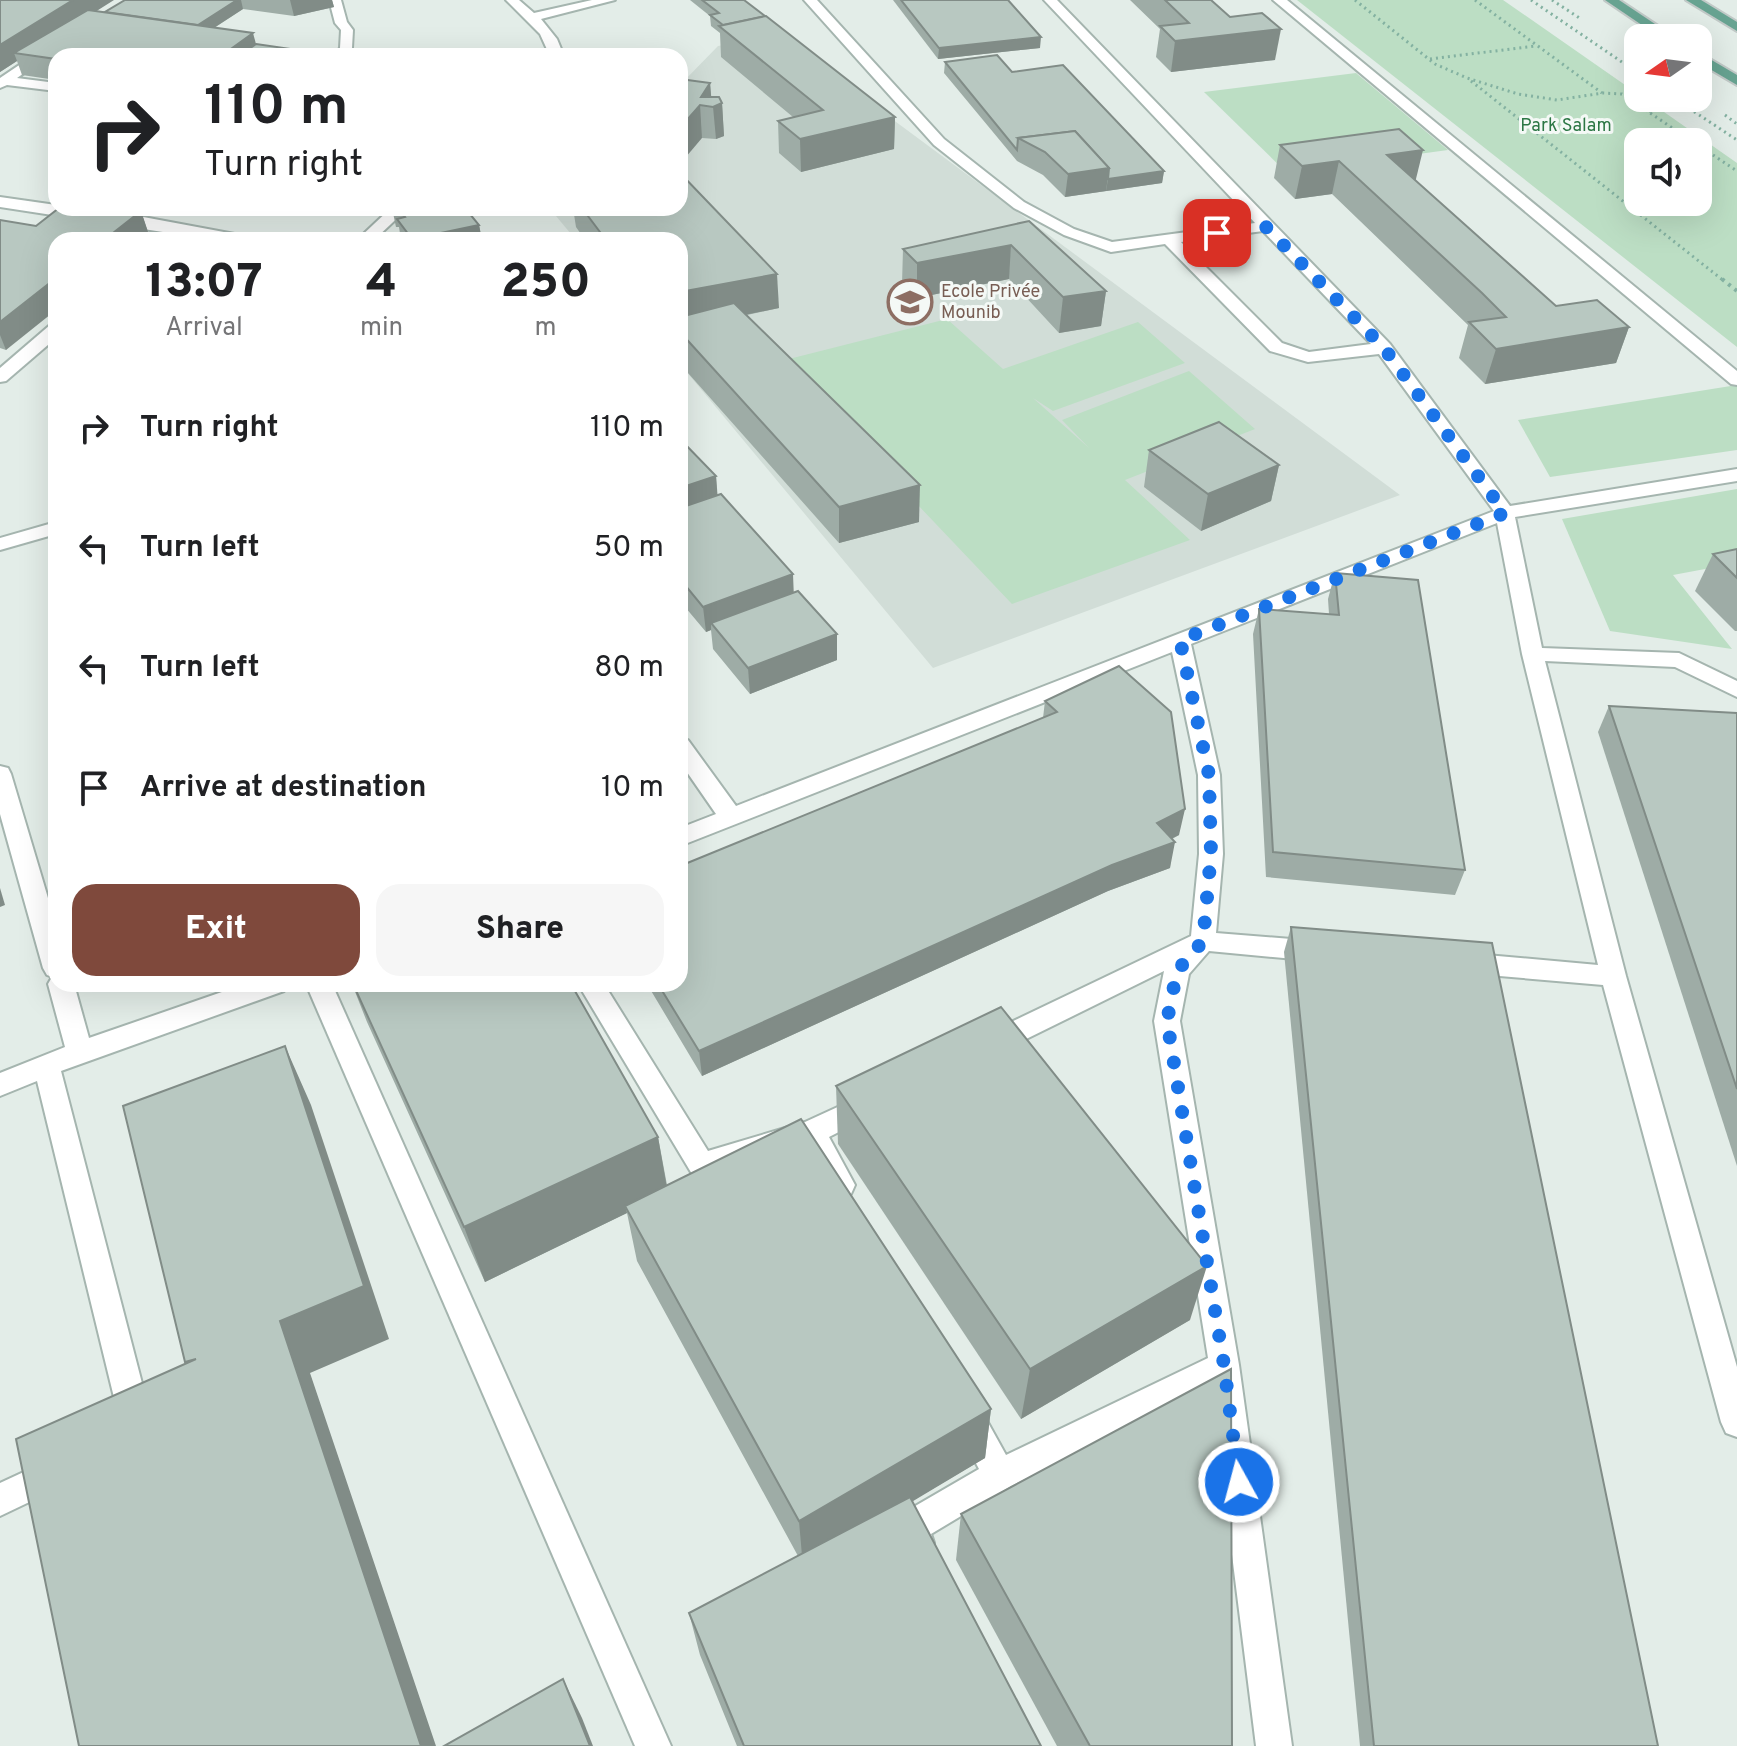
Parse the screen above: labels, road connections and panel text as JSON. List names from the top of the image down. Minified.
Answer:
{"parks":["Park Salam"],"places":{"school or university":["Ecole Privée Mounib"]},"north":"left","page":{"turn":["110 m","Turn right"],"eta":["13:07","Arrival","4","min","250","m"],"list":[{"name":"Turn right","value":"110 m"},{"name":"Turn left","value":"50 m"},{"name":"Turn left","value":"80 m"},{"name":"Arrive at destination","value":"10 m"}],"buttons":["Exit","Share"]}}
